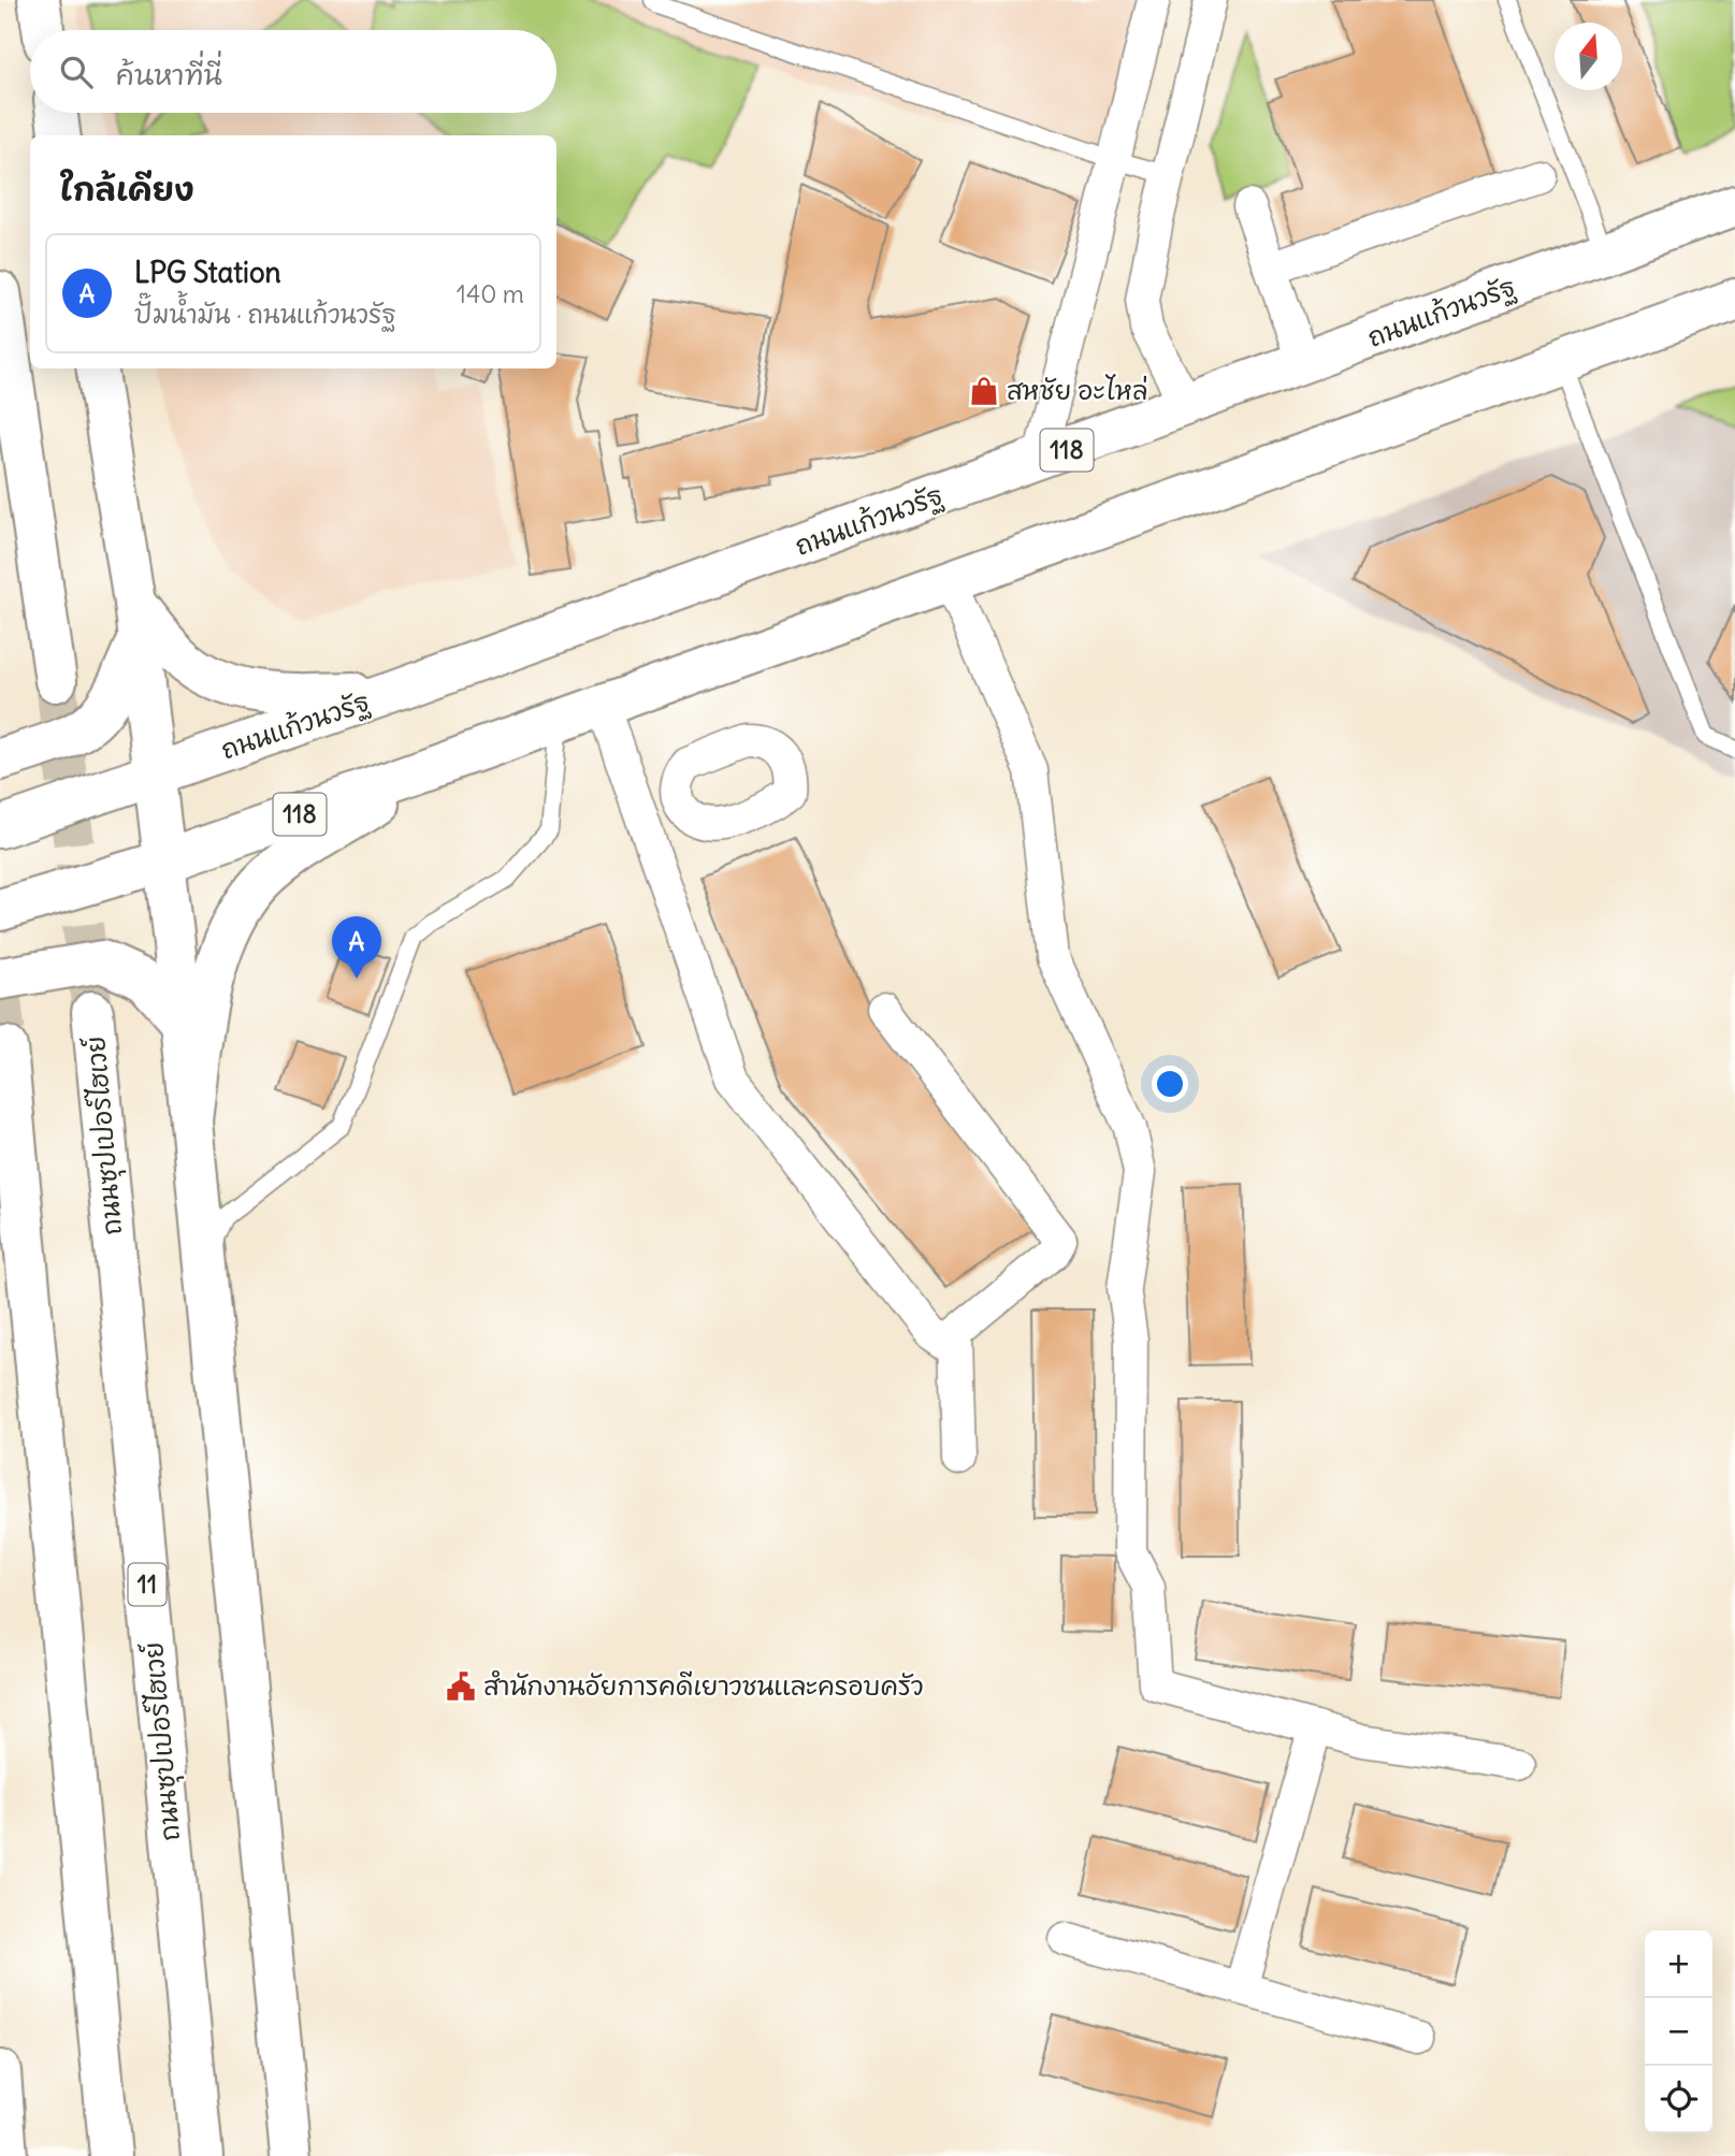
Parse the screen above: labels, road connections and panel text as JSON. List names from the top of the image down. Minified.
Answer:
{"streets":{"main road":["ถนนแก้วนวรัฐ","118","ถนนซุปเปอร์ไฮเวย์","11"]},"places":{"shop":["สหชัย อะไหล่"],"public building":["สำนักงานอัยการคดีเยาวชนและครอบครัว"]},"north":"top","page":{"search":"ค้นหาที่นี่","heading":"ใกล้เคียง","list":[{"mark":"A","name":"LPG Station","note":"ปั๊มน้ำมัน · ถนนแก้วนวรัฐ","value":"140 m"}],"pins":"A","map_buttons":["+","−"]}}
